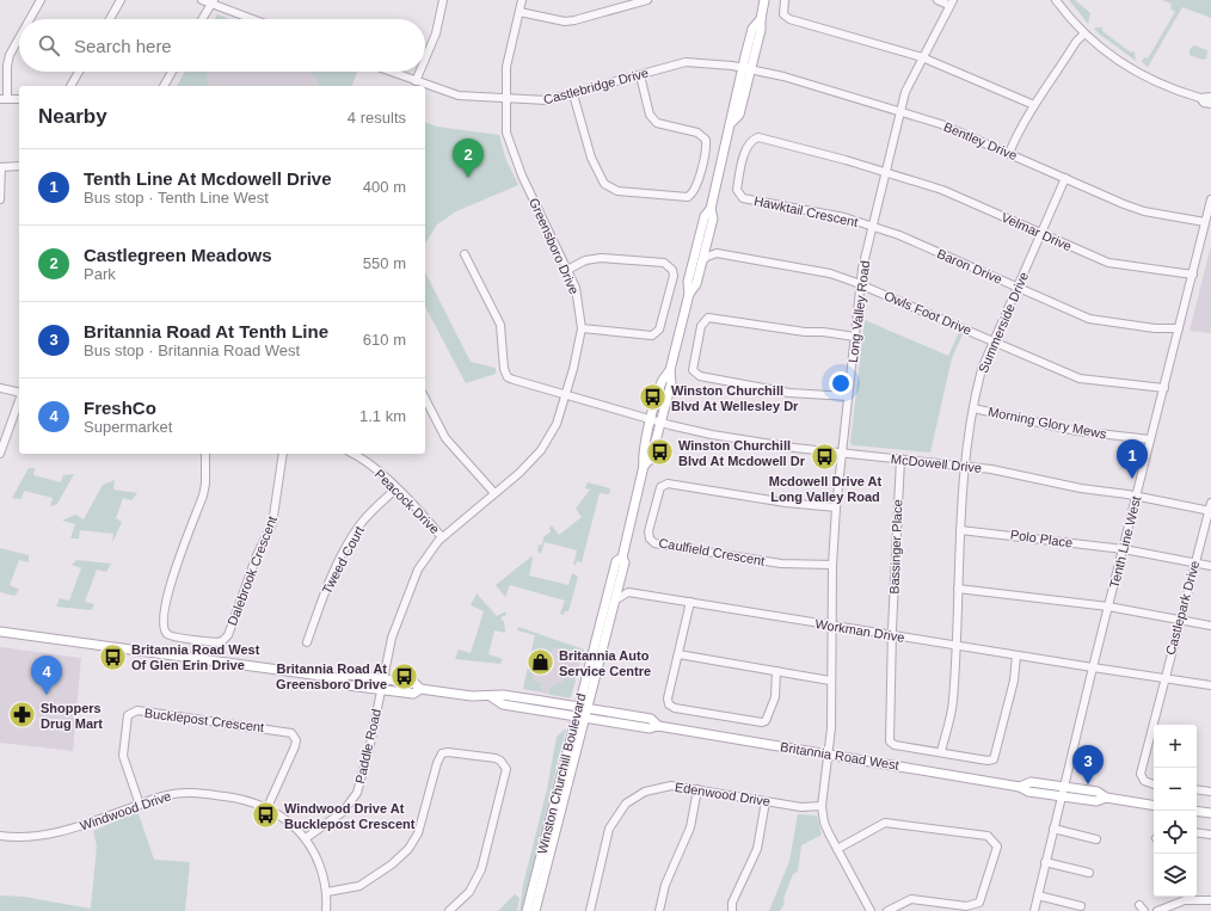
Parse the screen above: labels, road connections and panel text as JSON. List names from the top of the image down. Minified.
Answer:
{"streets":{"main road":["Britannia Road West","Winston Churchill Boulevard"],"street":["Castlebridge Drive","Bentley Drive","Hawktail Crescent","Velmar Drive","Greensboro Drive","Baron Drive","Long Valley Road","Owls Foot Drive","Summerside Drive","Morning Glory Mews","McDowell Drive","Peacock Drive","Polo Place","Tenth Line West","Bassinger Place","Caulfield Crescent","Tweed Court","Dalebrook Crescent","Castlepark Drive","Workman Drive","Bucklepost Crescent","Paddle Road","Edenwood Drive","Windwood Drive"]},"crossings":[["Castlebridge Drive","Bentley Drive"],["Castlebridge Drive","Greensboro Drive"],["Castlebridge Drive","Winston Churchill Boulevard"],["Bentley Drive","Long Valley Road"],["Bentley Drive","Summerside Drive"],["Bentley Drive","Tenth Line West"],["Bentley Drive","Winston Churchill Boulevard"],["Hawktail Crescent","Velmar Drive"],["Hawktail Crescent","Baron Drive"],["Hawktail Crescent","Long Valley Road"],["Velmar Drive","Long Valley Road"],["Velmar Drive","Summerside Drive"],["Velmar Drive","Tenth Line West"],["Greensboro Drive","McDowell Drive"],["Greensboro Drive","Peacock Drive"],["Greensboro Drive","Paddle Road"],["Greensboro Drive","Britannia Road West"],["Baron Drive","Long Valley Road"],["Baron Drive","Summerside Drive"],["Baron Drive","Tenth Line West"],["Long Valley Road","Owls Foot Drive"],["Long Valley Road","McDowell Drive"],["Long Valley Road","Caulfield Crescent"],["Long Valley Road","Workman Drive"],["Long Valley Road","Britannia Road West"],["Long Valley Road","Edenwood Drive"],["Owls Foot Drive","Summerside Drive"],["Owls Foot Drive","Tenth Line West"],["Summerside Drive","Morning Glory Mews"],["Summerside Drive","McDowell Drive"],["Summerside Drive","Polo Place"],["Summerside Drive","Bassinger Place"],["Summerside Drive","Workman Drive"],["Morning Glory Mews","Tenth Line West"],["McDowell Drive","Tenth Line West"],["McDowell Drive","Bassinger Place"],["McDowell Drive","Castlepark Drive"],["McDowell Drive","Winston Churchill Boulevard"],["Peacock Drive","Tweed Court"],["Polo Place","Tenth Line West"],["Polo Place","Castlepark Drive"],["Tenth Line West","Workman Drive"],["Tenth Line West","Britannia Road West"],["Bassinger Place","Workman Drive"],["Castlepark Drive","Workman Drive"],["Bucklepost Crescent","Windwood Drive"],["Paddle Road","Britannia Road West"],["Paddle Road","Windwood Drive"],["Britannia Road West","Winston Churchill Boulevard"]],"places":{"bus stop":["Winston Churchill Blvd At Wellesley Dr","Winston Churchill Blvd At Mcdowell Dr","Mcdowell Drive At Long Valley Road","Britannia Road West Of Glen Erin Drive","Britannia Road At Greensboro Drive","Windwood Drive At Bucklepost Crescent"],"shop":["Britannia Auto Service Centre"],"pharmacy":["Shoppers Drug Mart"]},"page":{"search":"Search here","heading":["Nearby","4 results"],"pins":["2","1","4","3"],"list":[{"mark":"1","name":"Tenth Line At Mcdowell Drive","note":"Bus stop · Tenth Line West","value":"400 m"},{"mark":"2","name":"Castlegreen Meadows","note":"Park","value":"550 m"},{"mark":"3","name":"Britannia Road At Tenth Line","note":"Bus stop · Britannia Road West","value":"610 m"},{"mark":"4","name":"FreshCo","note":"Supermarket","value":"1.1 km"}],"map_buttons":["+","−"]}}
